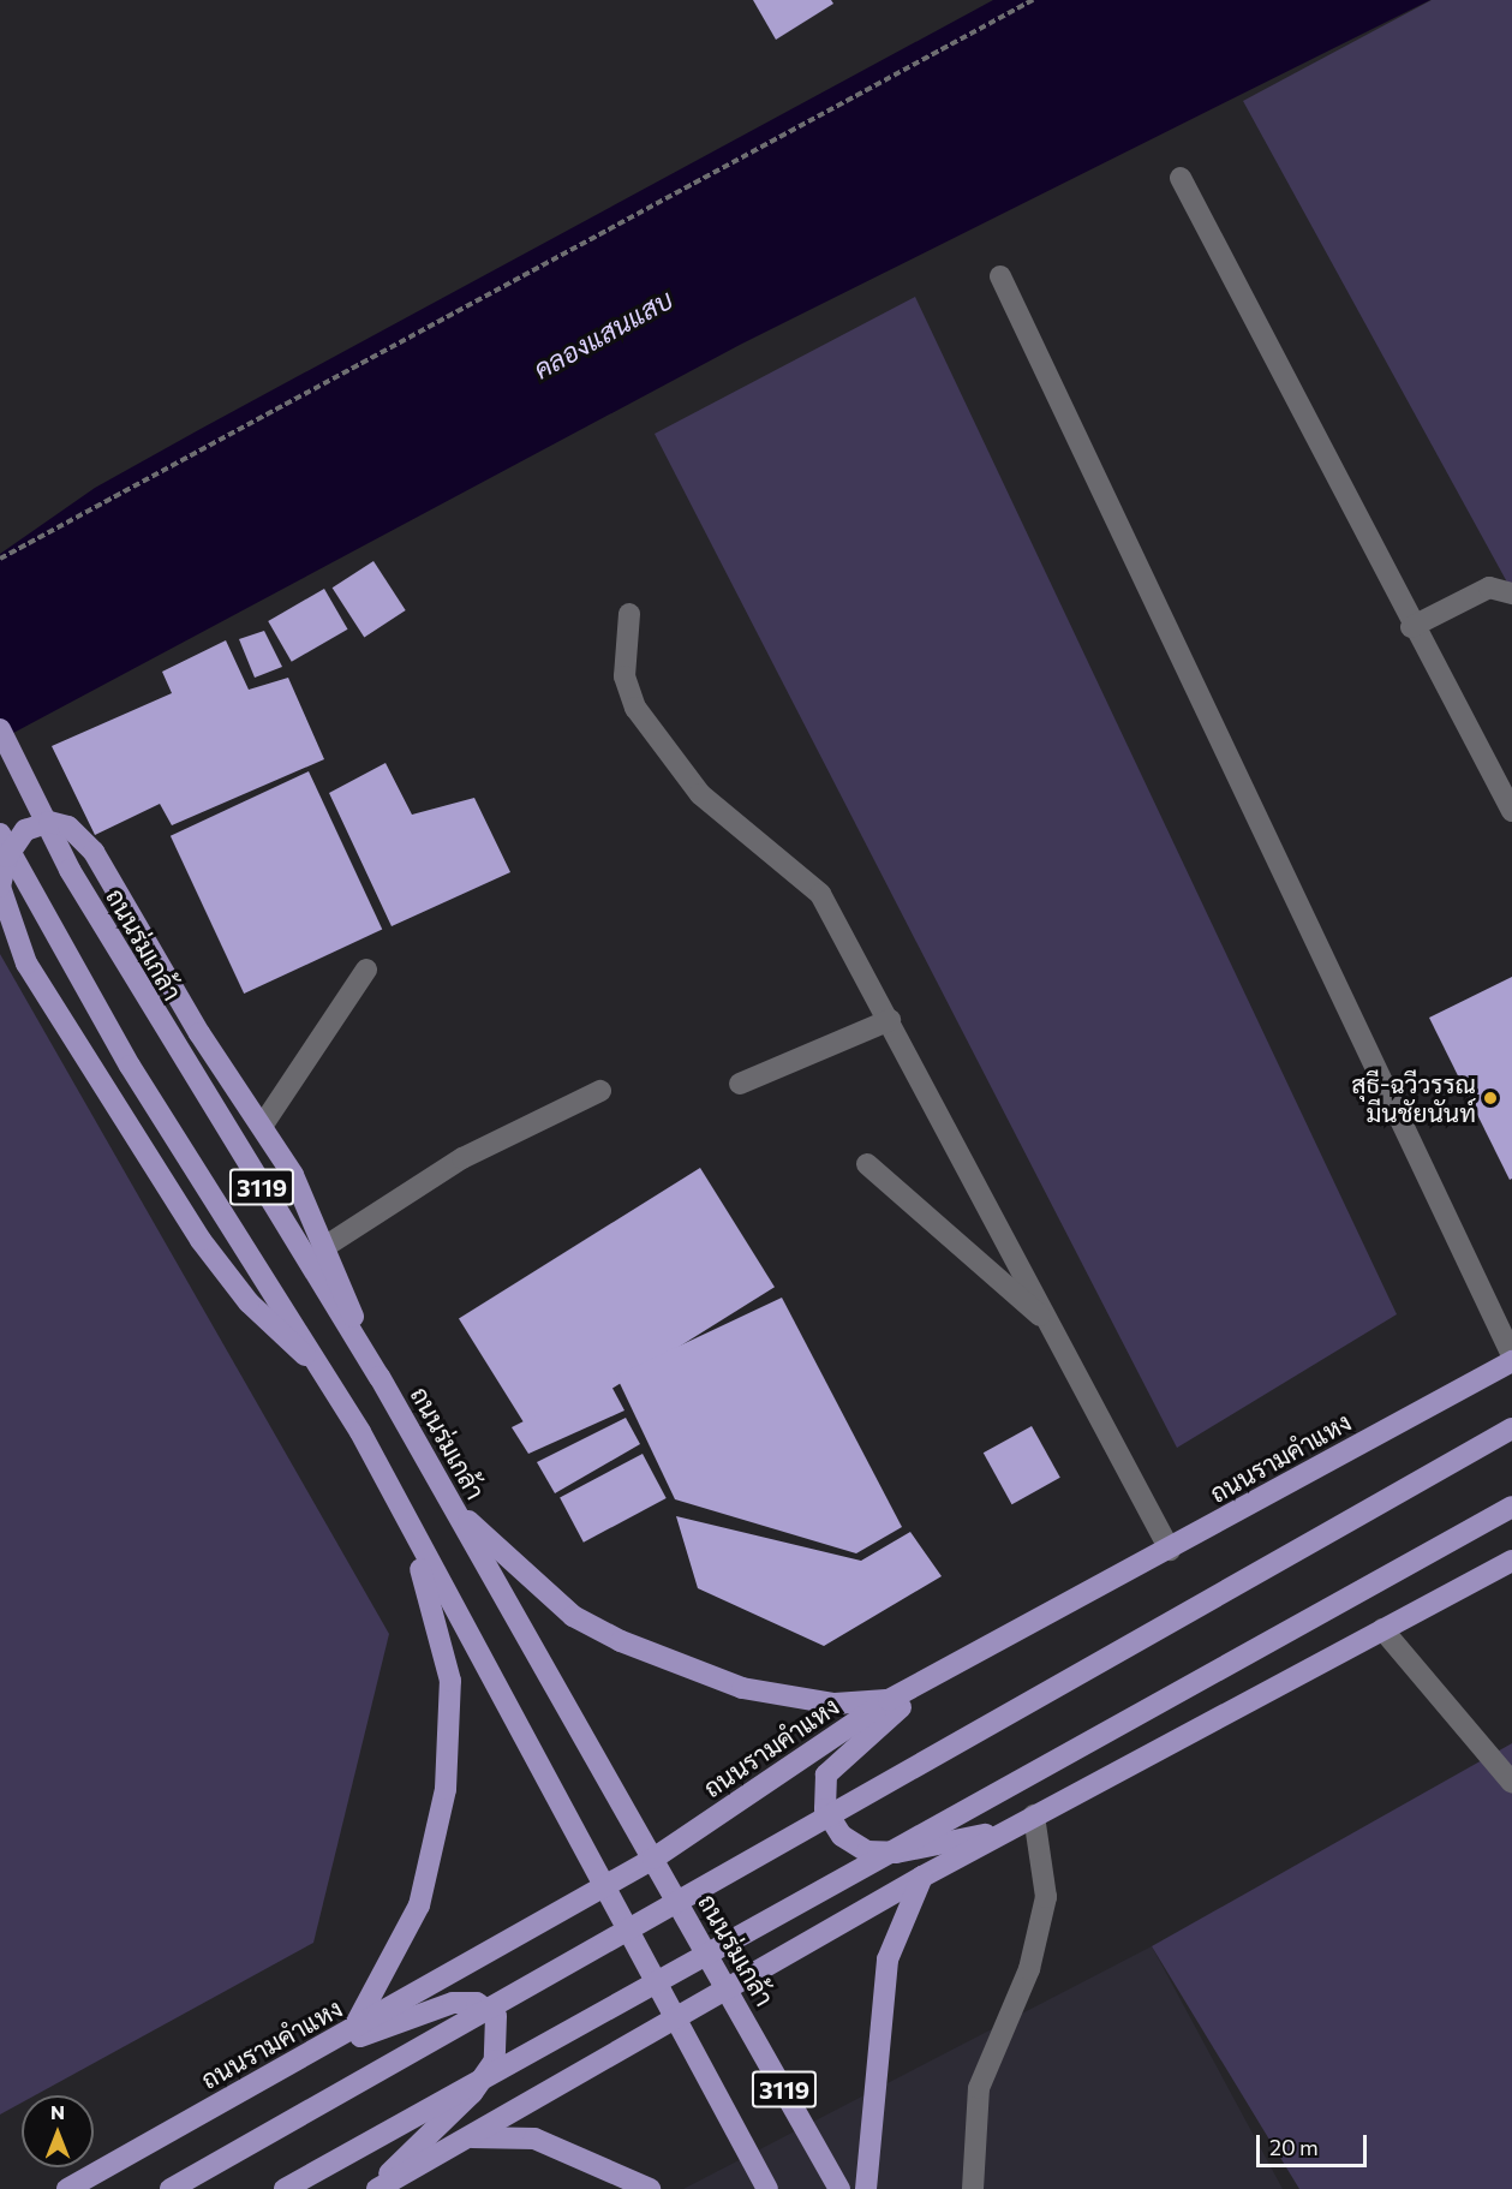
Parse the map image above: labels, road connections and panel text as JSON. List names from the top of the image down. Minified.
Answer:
{"streets":{"main road":["ถนนร่มเกล้า","3119","ถนนรามคำแหง"]},"crossings":[["ถนนร่มเกล้า","ถนนรามคำแหง"],["3119","ถนนรามคำแหง"]],"water":["คลองแสนแสบ"],"places":["สุธี-ฉวีวรรณ มีนชัยนันท์"],"scale_bar":"20 m","north":"top"}
